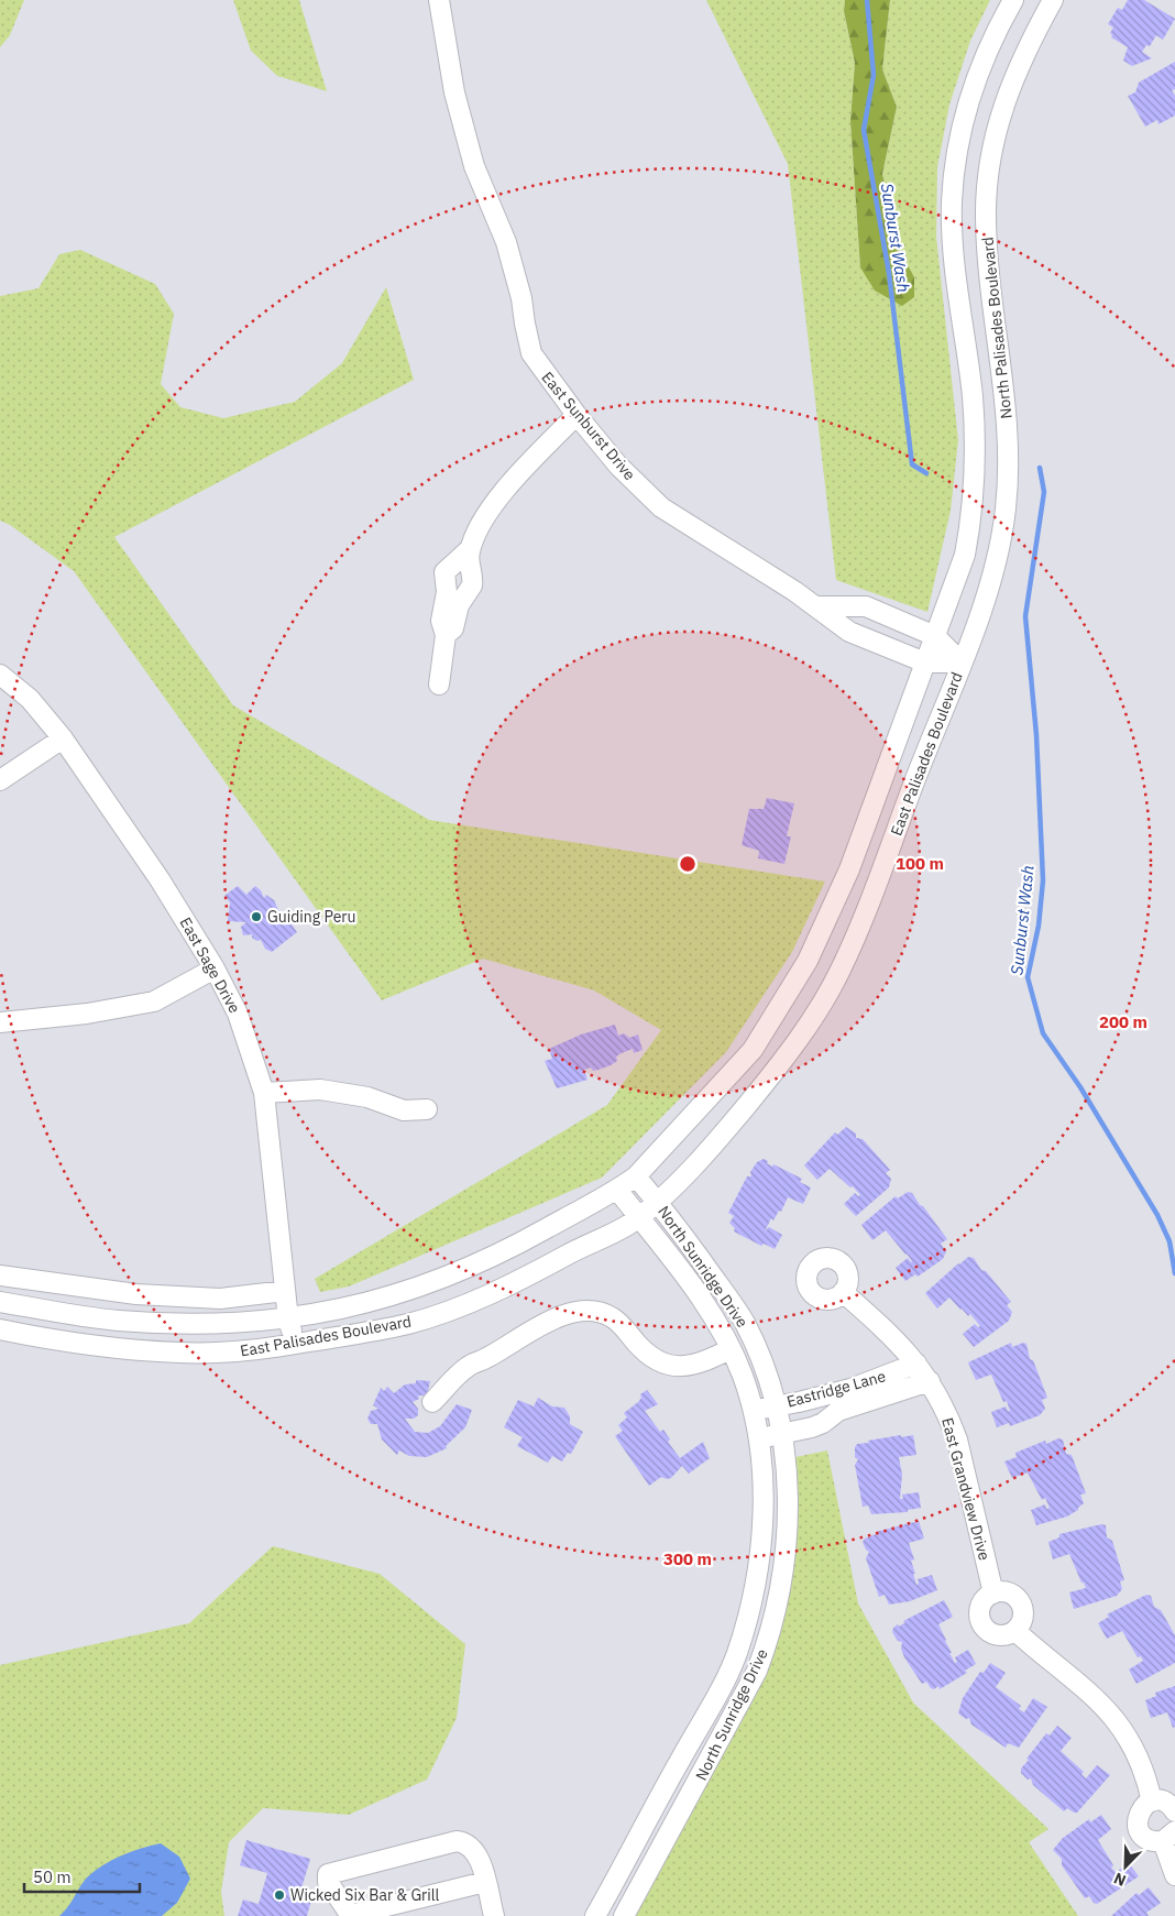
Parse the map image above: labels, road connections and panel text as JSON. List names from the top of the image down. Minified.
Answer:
{"streets":{"street":["North Palisades Boulevard","East Sunburst Drive","East Palisades Boulevard","East Sage Drive","North Sunridge Drive","Eastridge Lane","East Grandview Drive"]},"crossings":[["North Palisades Boulevard","East Sunburst Drive"],["North Palisades Boulevard","East Palisades Boulevard"],["East Sunburst Drive","East Palisades Boulevard"],["East Palisades Boulevard","East Sage Drive"],["East Palisades Boulevard","North Sunridge Drive"],["North Sunridge Drive","Eastridge Lane"],["Eastridge Lane","East Grandview Drive"]],"water":["Sunburst Wash"],"places":["Guiding Peru","Wicked Six Bar & Grill"],"scale_bar":"50 m","north":"bottom left","rings":["100 m","200 m","300 m"]}
